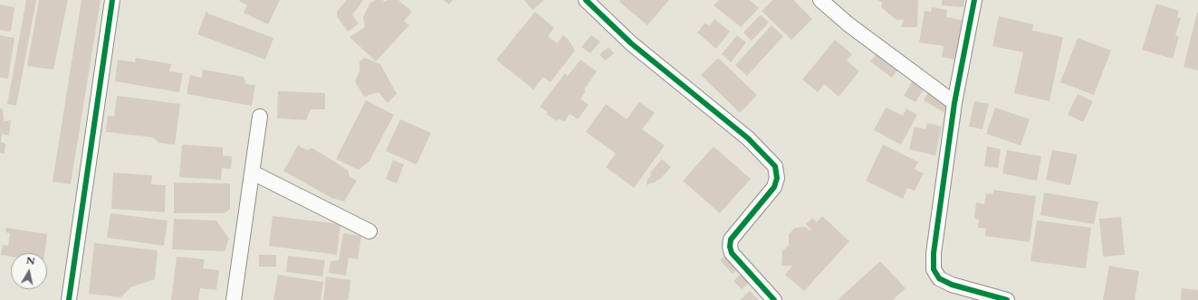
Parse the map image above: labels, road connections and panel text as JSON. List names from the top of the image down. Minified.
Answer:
{"north":"top"}
